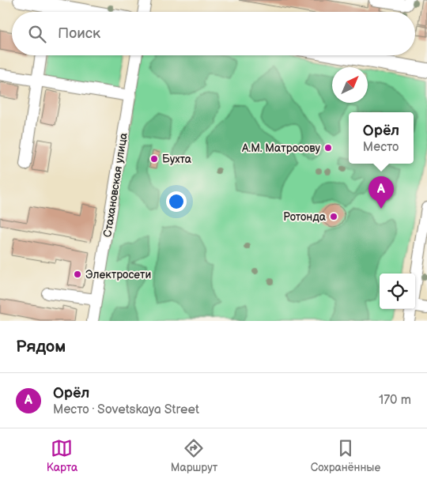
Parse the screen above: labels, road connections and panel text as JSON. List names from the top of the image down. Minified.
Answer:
{"streets":{"street":["Стахановская улица"]},"places":["А.М. Матросову","Бухта","Ротонда","Электросети"],"north":"top right","page":{"search":"Поиск","popup":["Орёл","Место"],"pins":"A","heading":"Рядом","list":[{"mark":"A","name":"Орёл","note":"Место · Sovetskaya Street","value":"170 m"}],"nav":["Карта","Маршрут","Сохранённые"]}}
